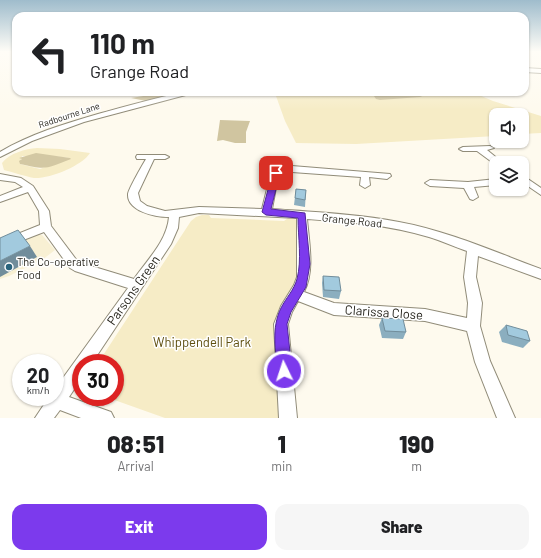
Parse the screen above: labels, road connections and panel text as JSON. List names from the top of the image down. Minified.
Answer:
{"streets":{"street":["Radbourne Lane","Grange Road","Parsons Green","Clarissa Close"]},"crossings":[["Grange Road","Parsons Green"]],"parks":["Whippendell Park"],"places":["The Co-operative Food"],"page":{"turn":["110 m","Grange Road"],"speed":"20 km/h","limit":"30","eta":["08:51","Arrival","1","min","190","m"],"buttons":["Exit","Share"]}}
